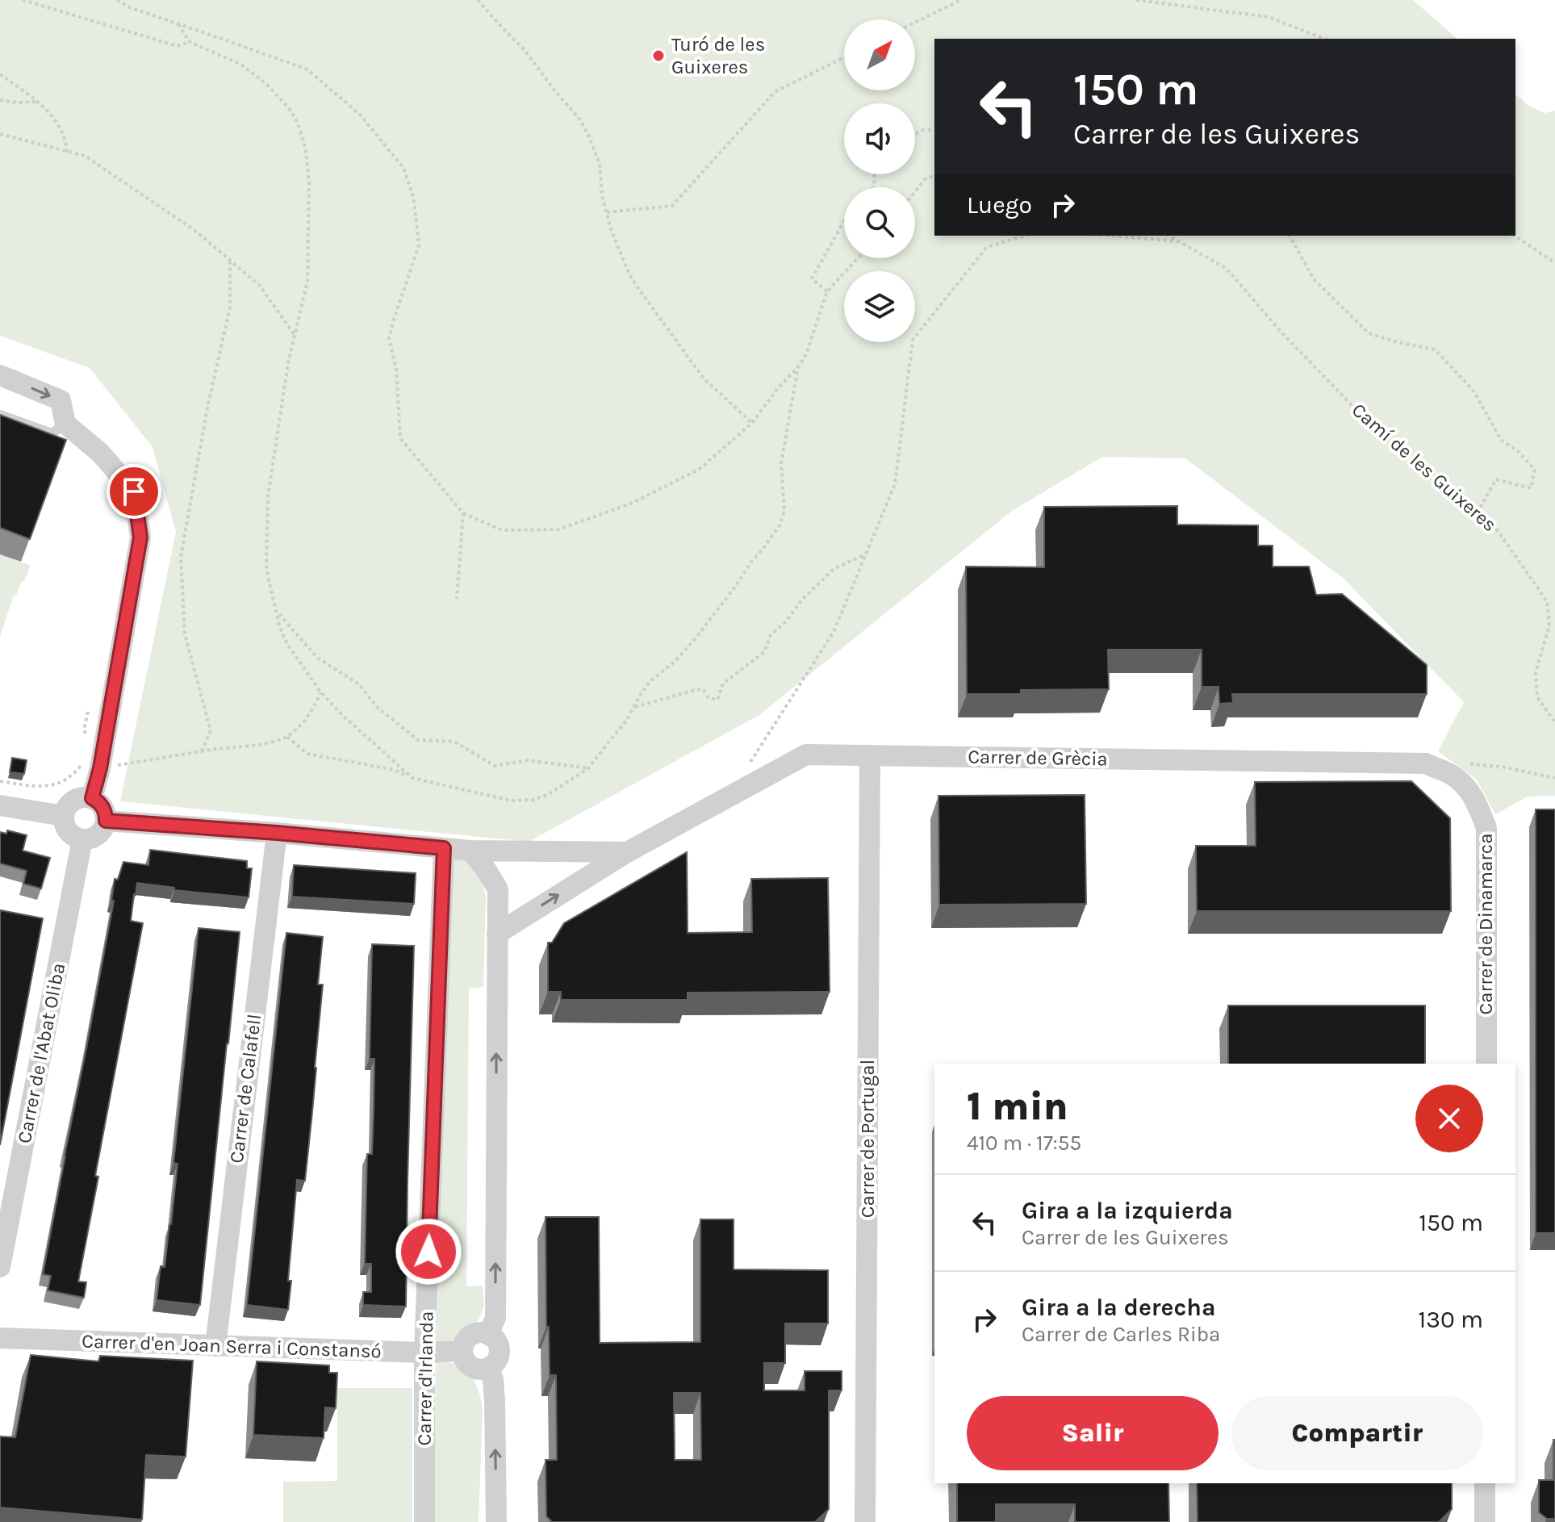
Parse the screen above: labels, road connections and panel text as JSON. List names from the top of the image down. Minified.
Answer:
{"streets":{"street":["Carrer de Grècia","Carrer de Dinamarca","Carrer de l'Abat Oliba","Carrer de Calafell","Carrer de Portugal","Carrer d'en Joan Serra i Constansó","Carrer d'Irlanda"],"path":["Camí de les Guixeres"]},"crossings":[["Carrer de Grècia","Carrer de Dinamarca"],["Carrer de Grècia","Carrer de l'Abat Oliba"],["Carrer de Grècia","Carrer de Calafell"],["Carrer de Grècia","Carrer de Portugal"],["Carrer de Grècia","Carrer d'Irlanda"],["Carrer de Calafell","Carrer d'en Joan Serra i Constansó"],["Carrer d'en Joan Serra i Constansó","Carrer d'Irlanda"]],"places":["Turó de les Guixeres"],"north":"top right","page":{"turn":["150 m","Carrer de les Guixeres"],"then":"Luego","heading":["1 min","410 m · 17:55"],"list":[{"name":"Gira a la izquierda","note":"Carrer de les Guixeres","value":"150 m"},{"name":"Gira a la derecha","note":"Carrer de Carles Riba","value":"130 m"}],"buttons":["Salir","Compartir"]}}
